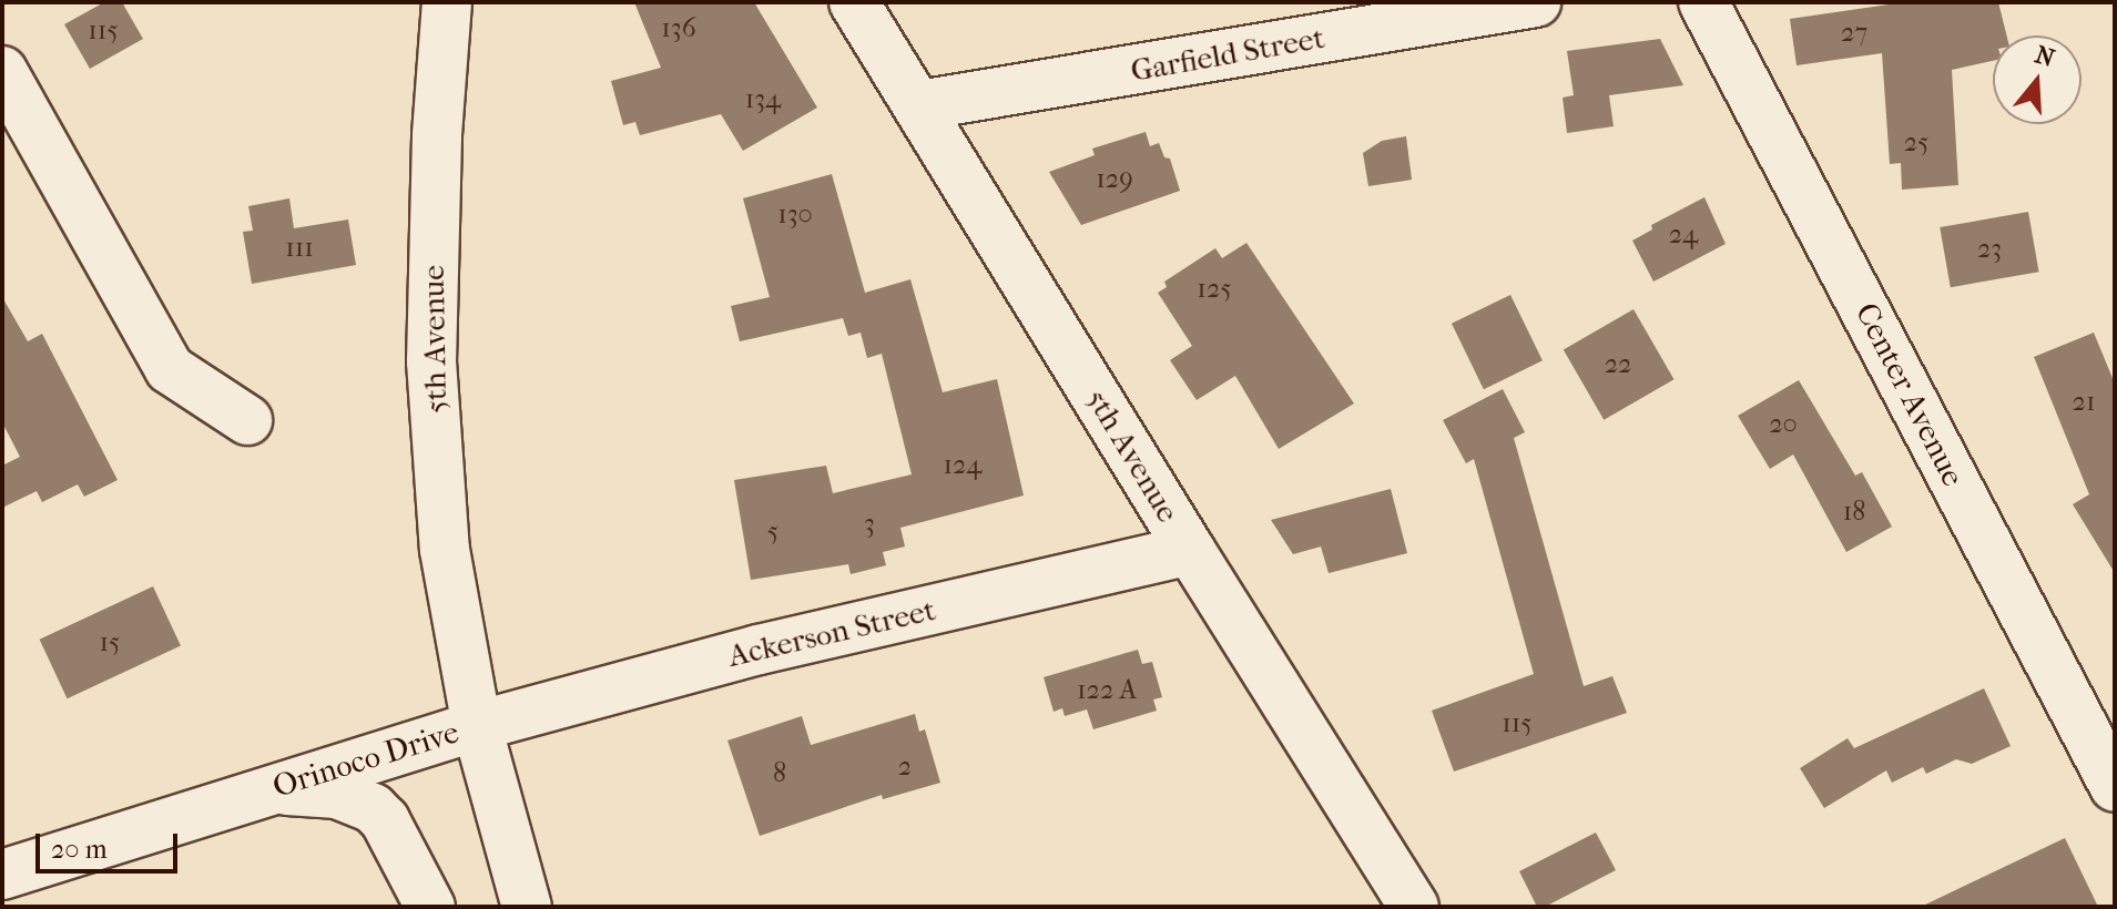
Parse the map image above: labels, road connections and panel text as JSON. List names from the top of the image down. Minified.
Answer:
{"streets":{"street":["Garfield Street","5th Avenue","Center Avenue","Ackerson Street","Orinoco Drive"]},"crossings":[["Garfield Street","5th Avenue"],["5th Avenue","Ackerson Street"],["5th Avenue","Orinoco Drive"],["Ackerson Street","Orinoco Drive"]],"house_numbers":["136","115","27","134","25","129","130","24","111","23","125","22","21","20","124","18","3","5","15","122 A","115","2","8"],"scale_bar":"20 m","north":"top"}
